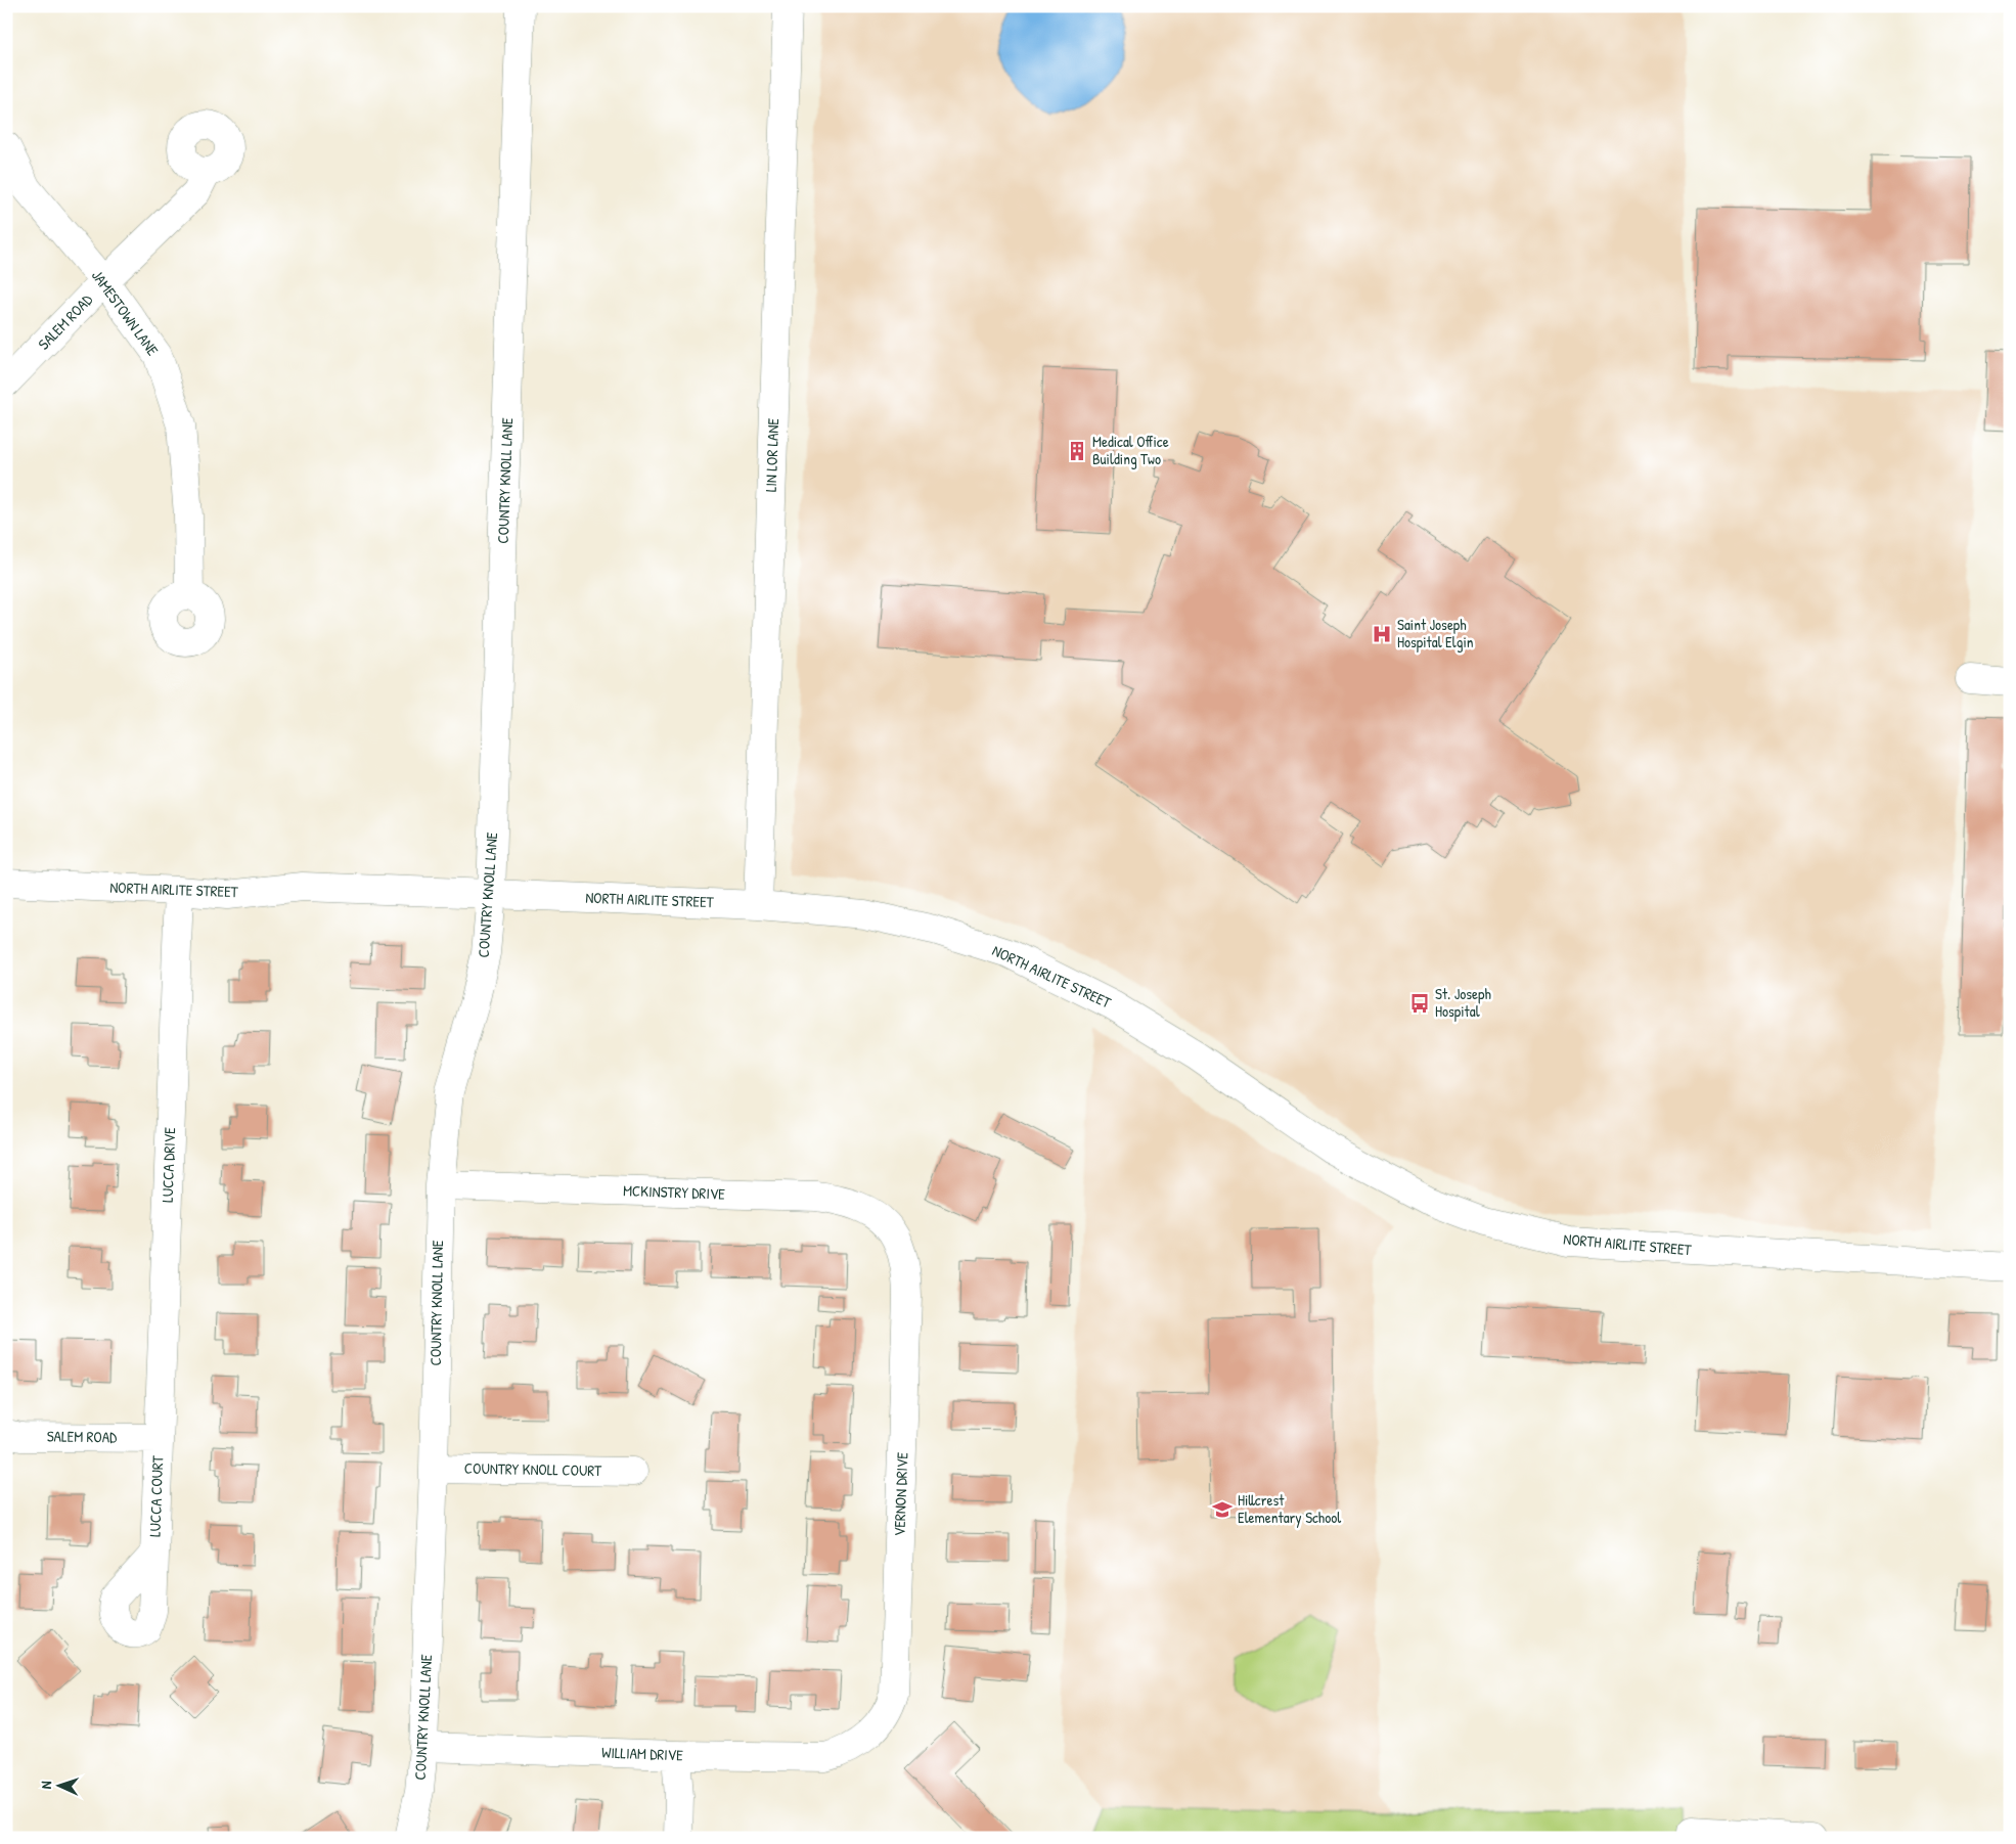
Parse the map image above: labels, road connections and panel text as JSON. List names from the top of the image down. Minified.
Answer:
{"streets":{"street":["JAMESTOWN LANE","SALEM ROAD","LIN LOR LANE","COUNTRY KNOLL LANE","NORTH AIRLITE STREET","LUCCA DRIVE","MCKINSTRY DRIVE","COUNTRY KNOLL COURT","VERNON DRIVE","LUCCA COURT","WILLIAM DRIVE"]},"crossings":[["JAMESTOWN LANE","SALEM ROAD"],["SALEM ROAD","LUCCA DRIVE"],["SALEM ROAD","LUCCA COURT"],["LIN LOR LANE","NORTH AIRLITE STREET"],["COUNTRY KNOLL LANE","NORTH AIRLITE STREET"],["COUNTRY KNOLL LANE","MCKINSTRY DRIVE"],["COUNTRY KNOLL LANE","COUNTRY KNOLL COURT"],["COUNTRY KNOLL LANE","WILLIAM DRIVE"],["NORTH AIRLITE STREET","LUCCA DRIVE"],["LUCCA DRIVE","LUCCA COURT"],["MCKINSTRY DRIVE","VERNON DRIVE"],["VERNON DRIVE","WILLIAM DRIVE"]],"places":{"building":["Medical Office Building Two"],"hospital":["Saint Joseph Hospital Elgin"],"bus stop":["St. Joseph Hospital"],"school or university":["Hillcrest Elementary School"]},"north":"left"}
